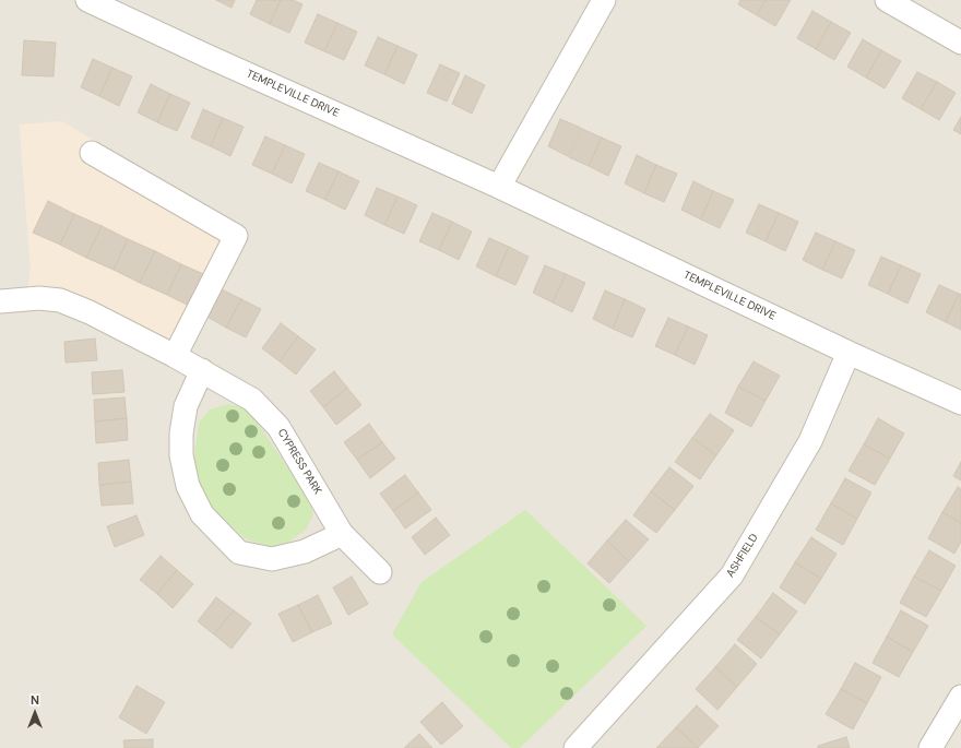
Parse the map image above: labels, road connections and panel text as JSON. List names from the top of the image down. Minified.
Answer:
{"streets":{"street":["TEMPLEVILLE DRIVE","CYPRESS PARK","ASHFIELD"]},"crossings":[["TEMPLEVILLE DRIVE","ASHFIELD"]],"north":"top"}
